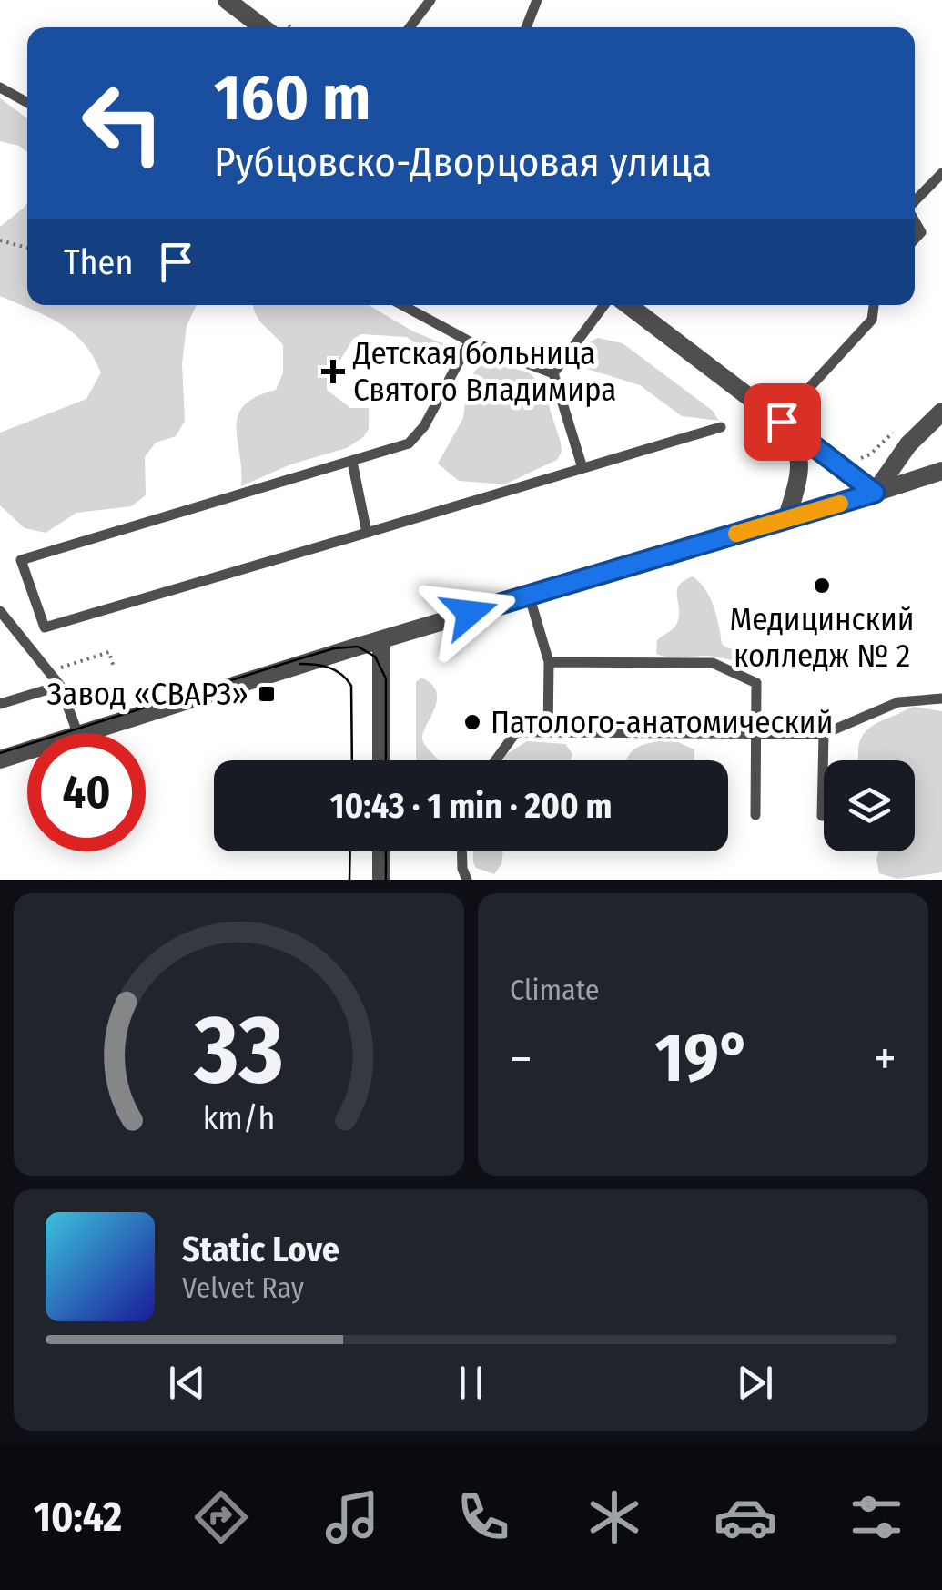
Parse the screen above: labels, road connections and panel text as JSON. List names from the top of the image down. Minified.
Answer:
{"places":{"health":["Детская больница Святого Владимира"],"other":["Медицинский колледж № 2","Патолого-анатомический"],"transit":["Завод «СВАРЗ»"]},"page":{"turn":["160 m","Рубцовско-Дворцовая улица"],"then":"Then","limit":"40","trip":"10:43 · 1 min · 200 m","tile":"Climate","heat":["−","19°","+"],"song":["Static Love","Velvet Ray"],"tabs":"10:42","gauge":["33","km/h"]}}
